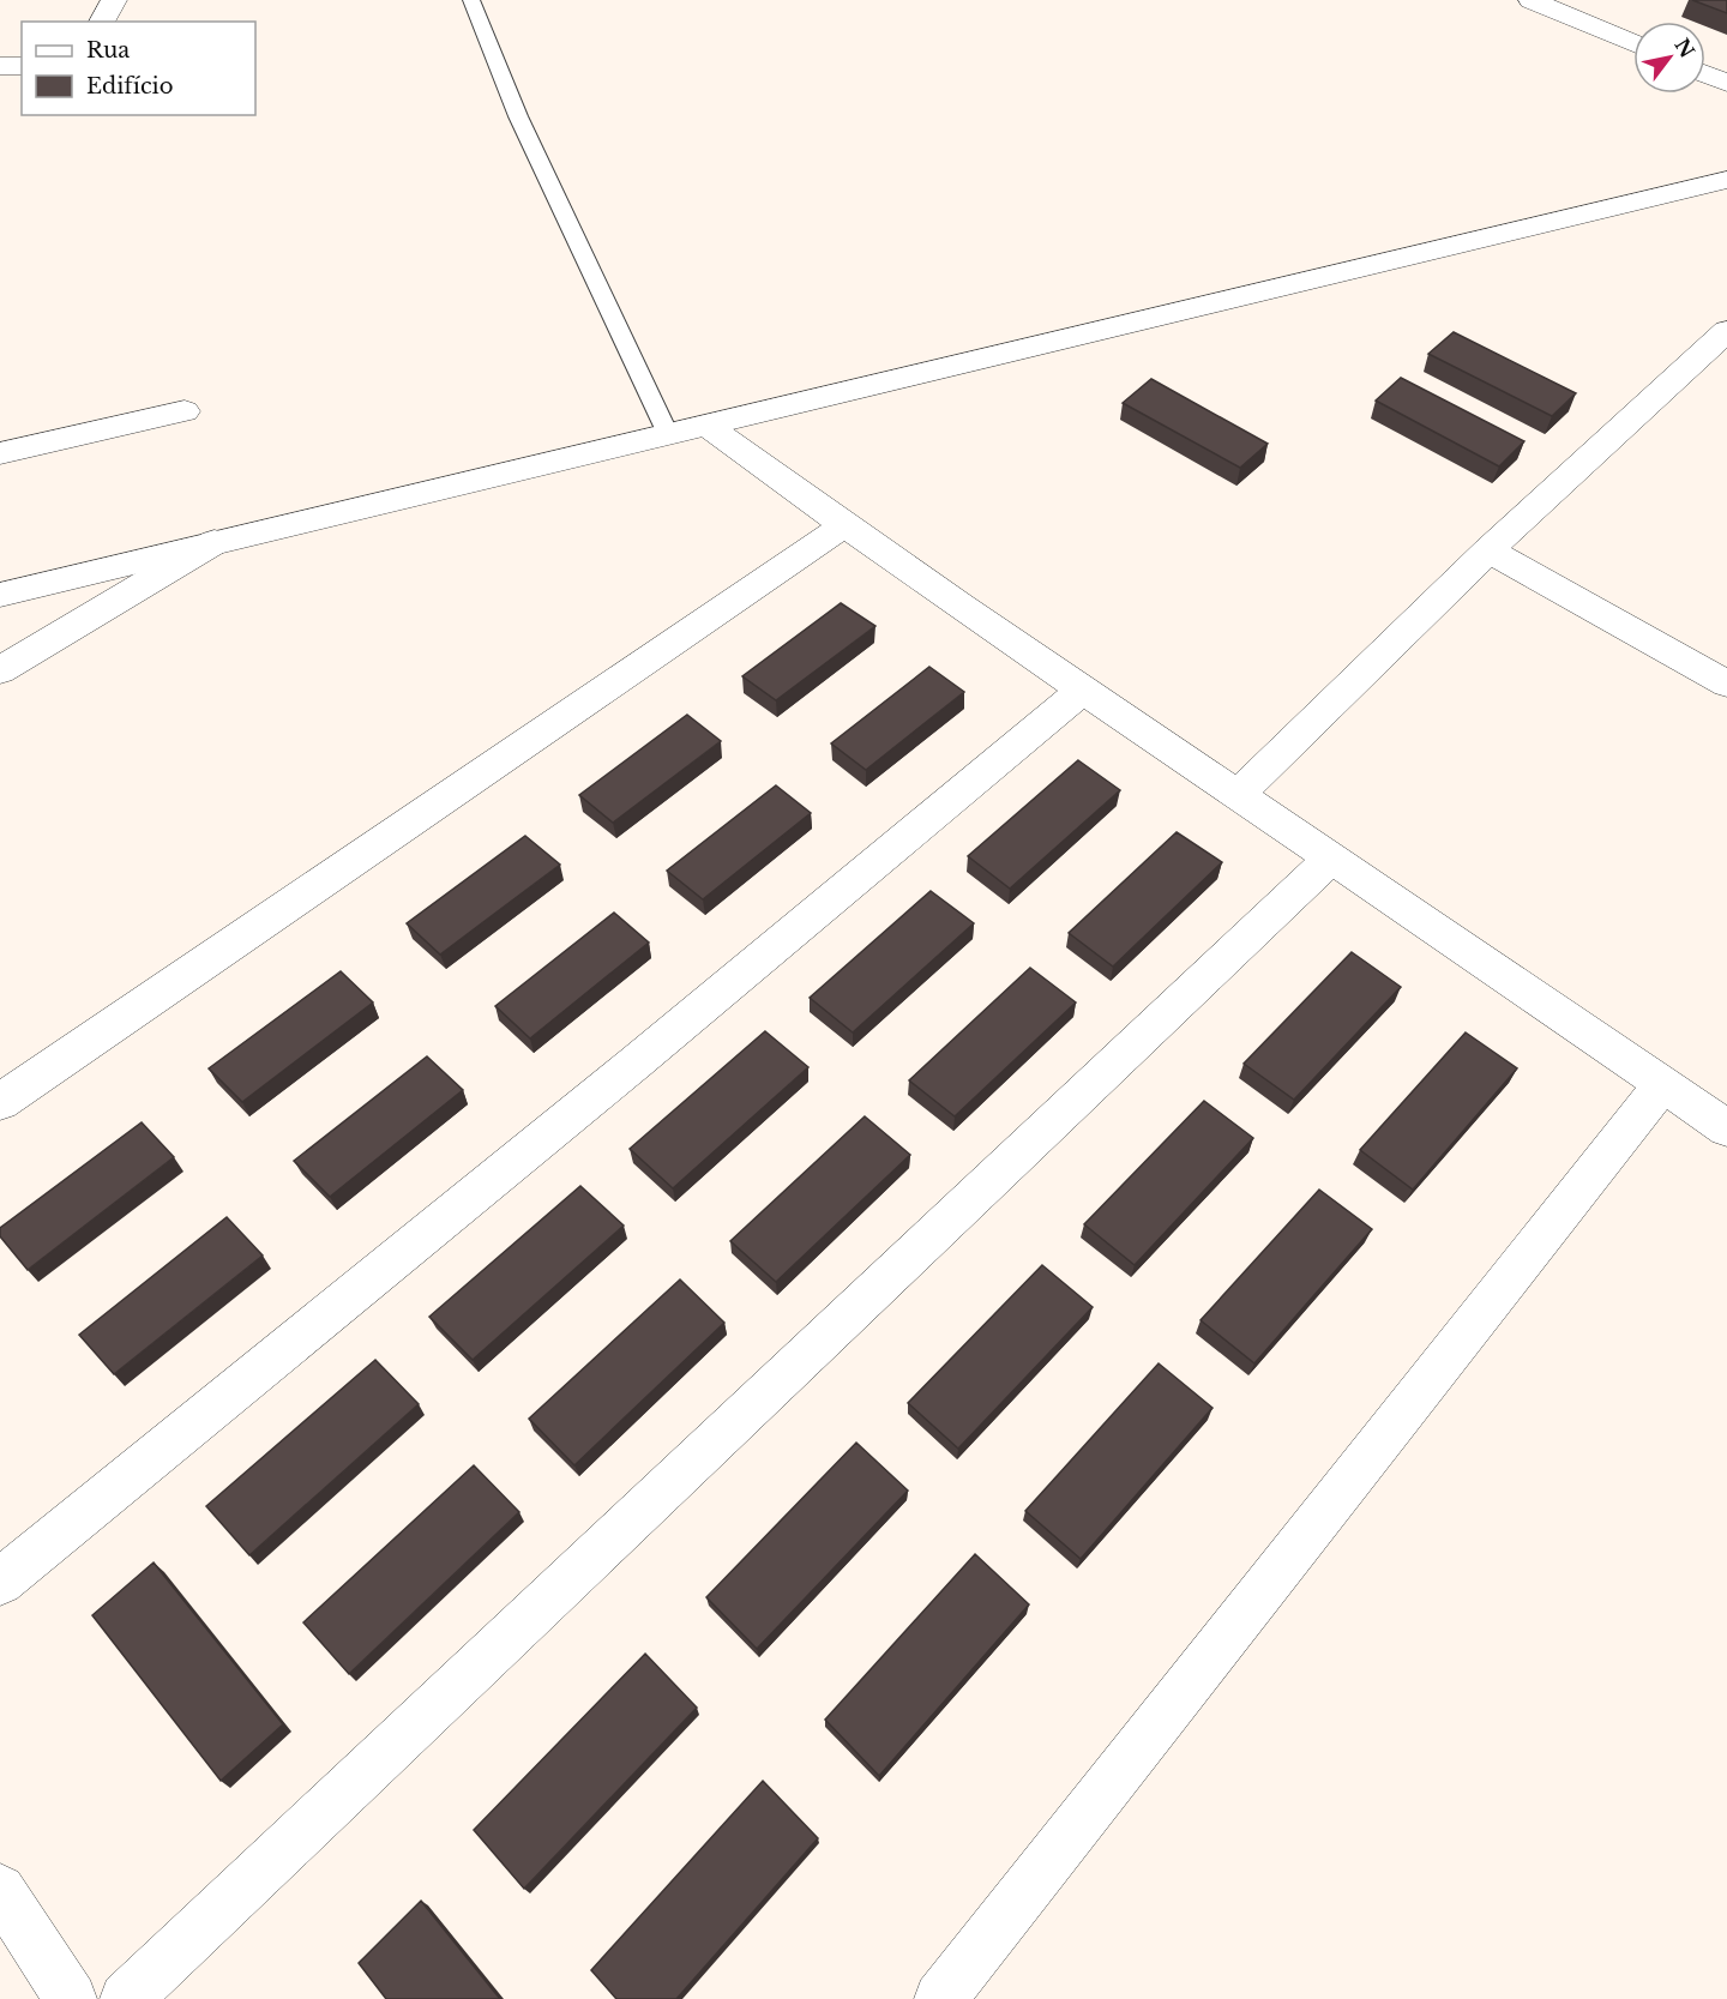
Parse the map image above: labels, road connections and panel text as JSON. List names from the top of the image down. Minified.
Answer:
{"legend":["Rua","Edifício"],"north":"top right"}
